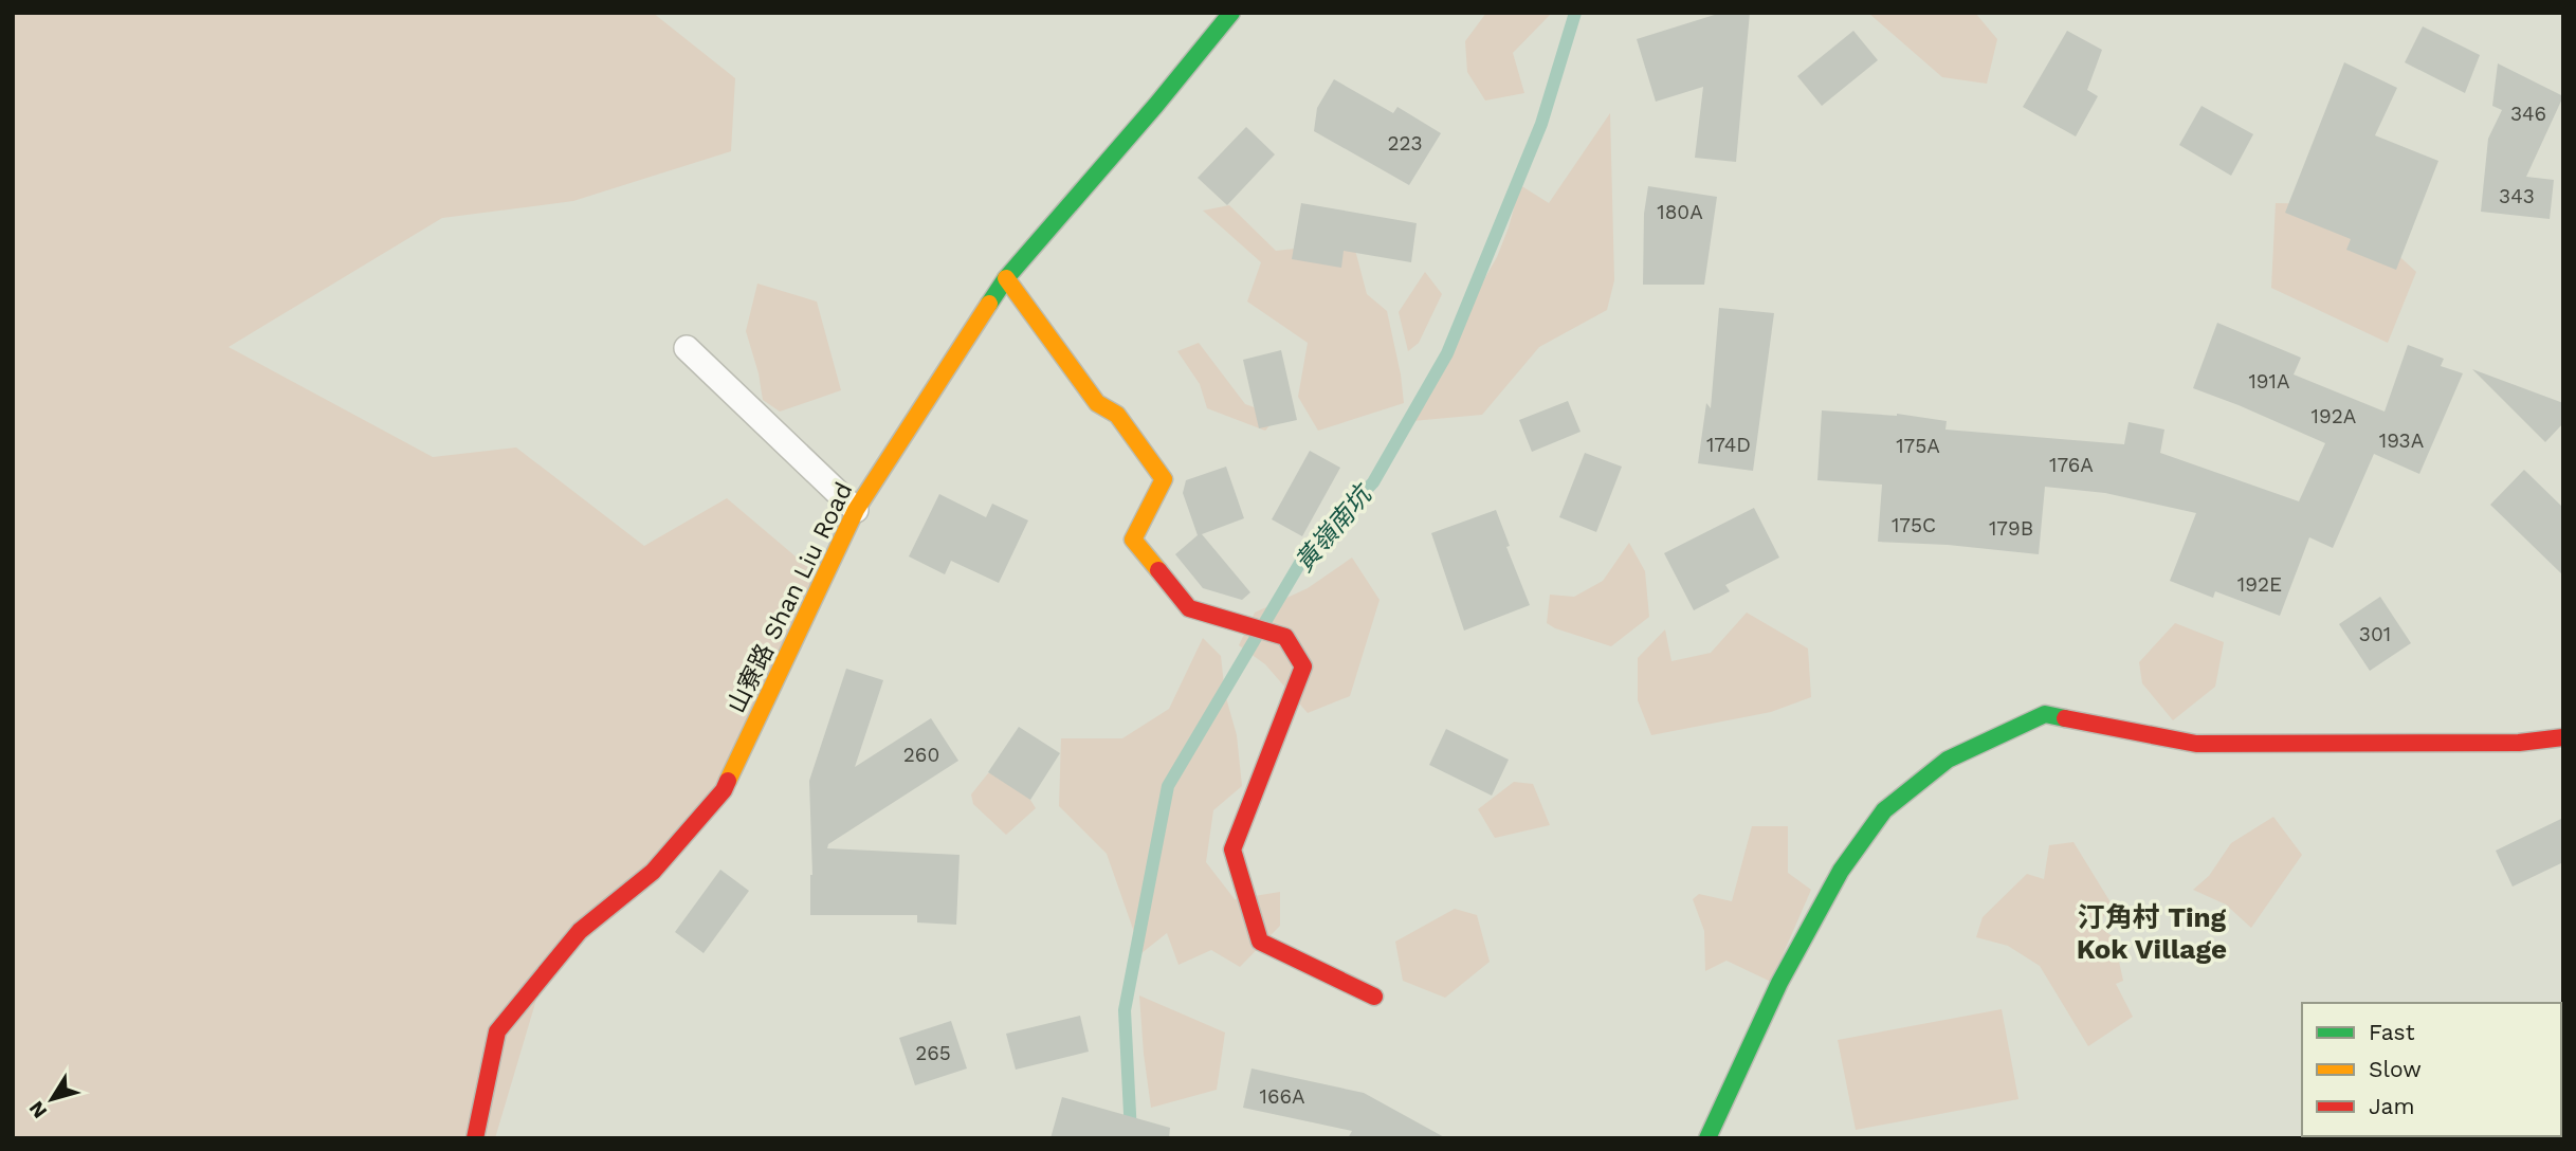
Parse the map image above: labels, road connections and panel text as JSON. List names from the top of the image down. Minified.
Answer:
{"streets":{"street":["山寮路 Shan Liu Road"]},"districts":["汀角村 Ting Kok Village"],"water":["黃嶺南坑"],"house_numbers":["346","223","343","180A","191A","192A","193A","174D","175A","176A","175C","179B","192E","301","260","265","166A"],"legend":["Fast","Slow","Jam"],"north":"bottom left"}
